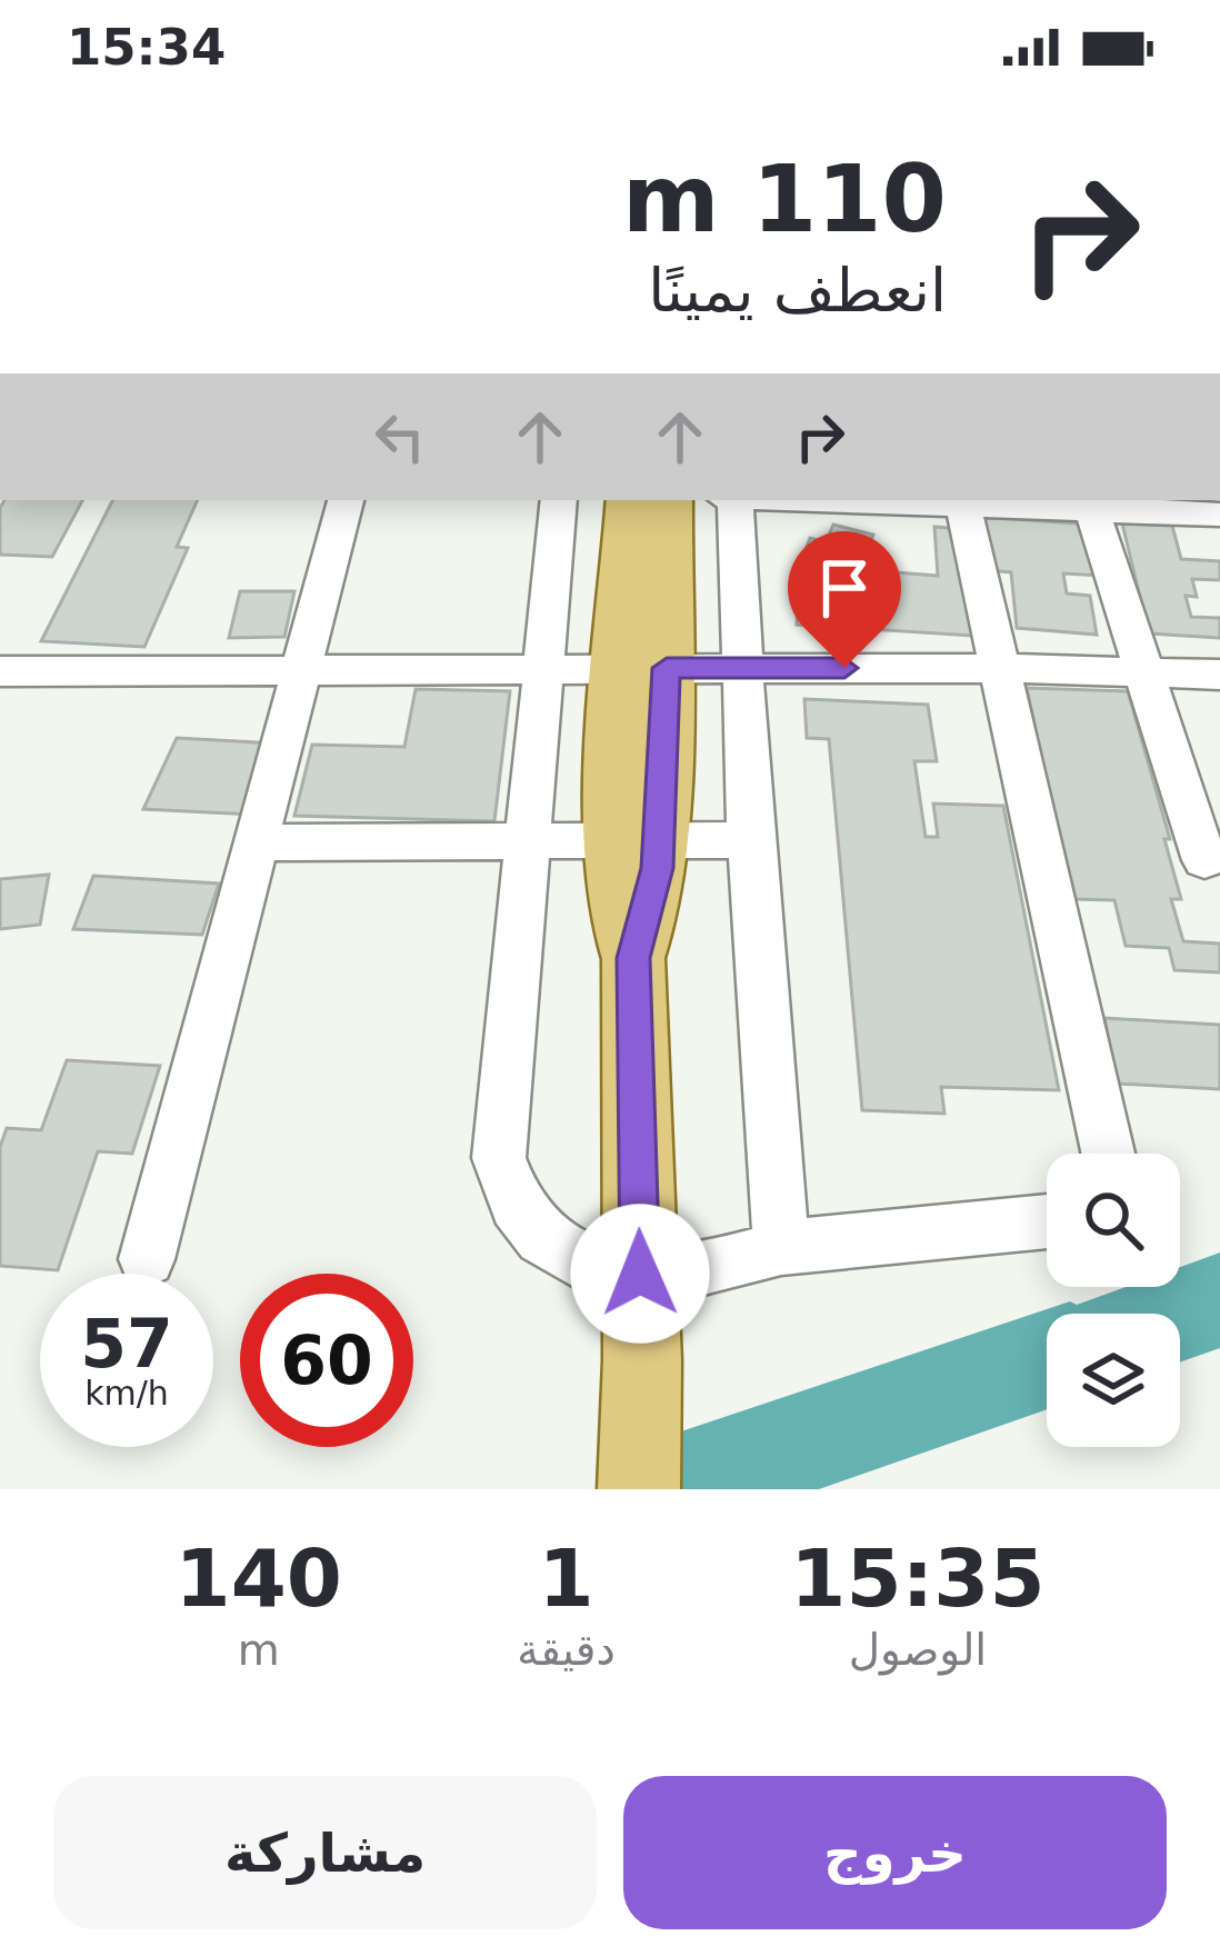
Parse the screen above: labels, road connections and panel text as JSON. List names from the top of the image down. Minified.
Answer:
{"page":{"status":"15:34","turn":["110 m","انعطف يمينًا"],"speed":"57 km/h","limit":"60","eta":["15:35","الوصول","1","دقيقة","140","m"],"buttons":["خروج","مشاركة"]}}
